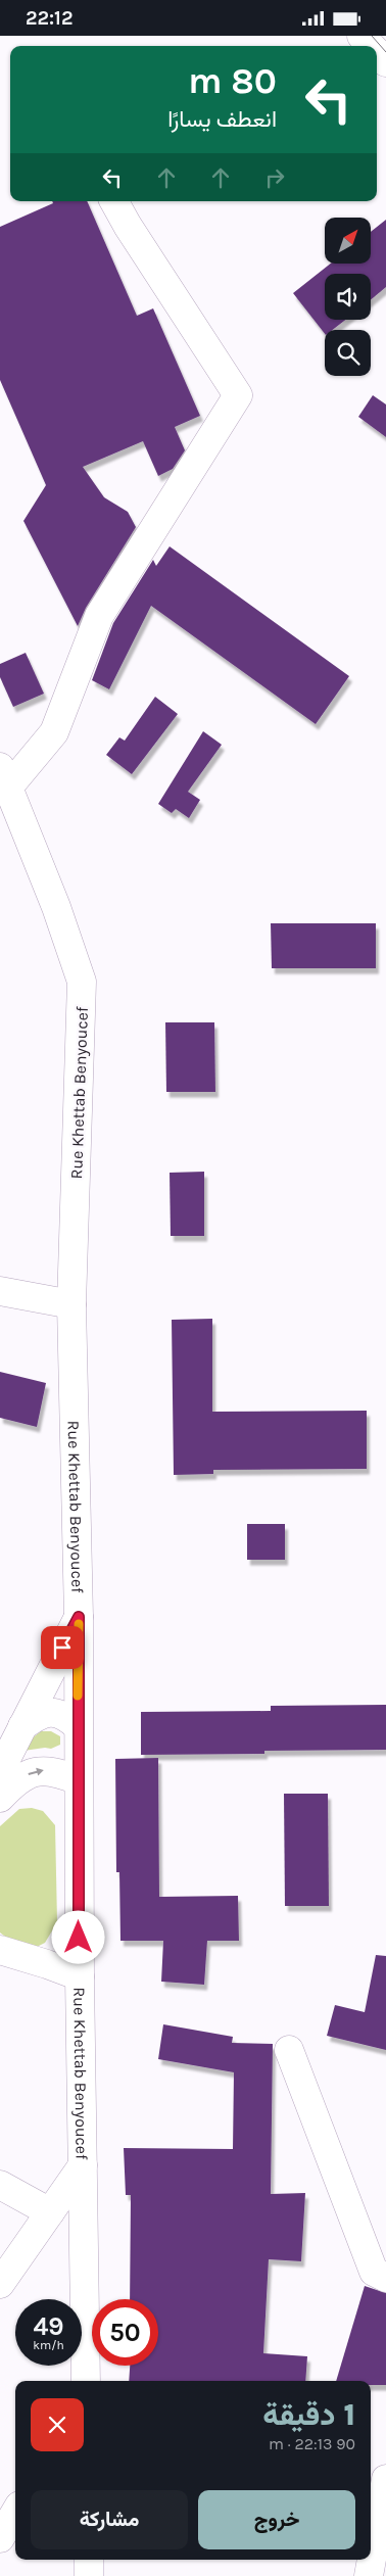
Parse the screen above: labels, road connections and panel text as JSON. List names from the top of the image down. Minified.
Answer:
{"streets":{"main road":["Rue Khettab Benyoucef"]},"north":"top right","page":{"status":"22:12","turn":["80 m","انعطف يسارًا"],"speed":"49 km/h","limit":"50","heading":["1 دقيقة","90 m · 22:13"],"buttons":["خروج","مشاركة"]}}
